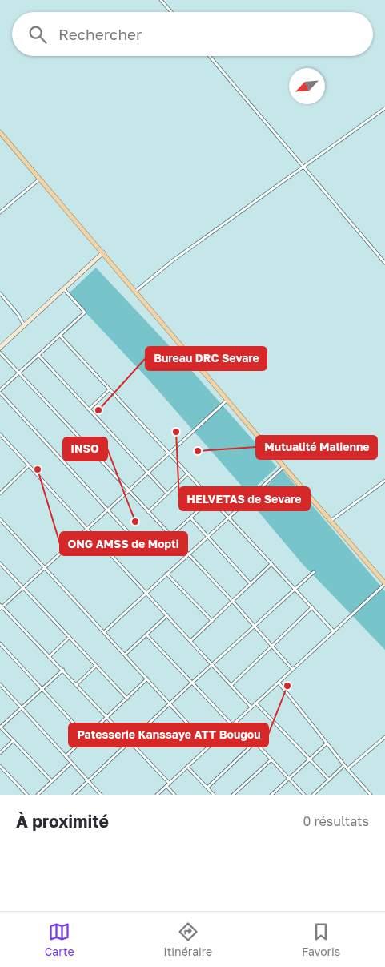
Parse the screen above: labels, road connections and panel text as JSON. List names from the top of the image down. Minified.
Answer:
{"places":["Bureau DRC Sevare","HELVETAS de Sevare","Mutualité Malienne","ONG AMSS de Mopti","INSO","Patesserie Kanssaye ATT Bougou"],"north":"bottom left","page":{"search":"Rechercher","heading":["À proximité","0 résultats"],"nav":["Carte","Itinéraire","Favoris"]}}
